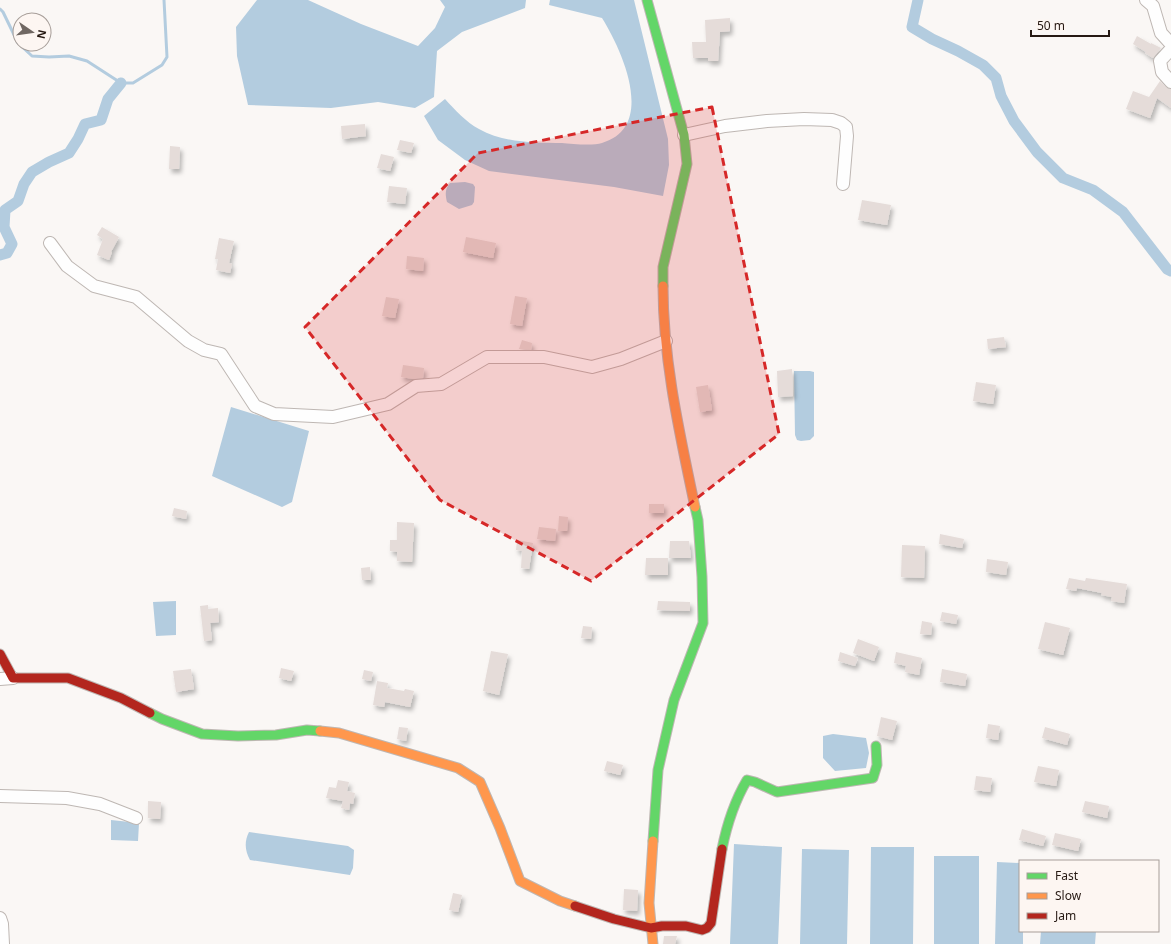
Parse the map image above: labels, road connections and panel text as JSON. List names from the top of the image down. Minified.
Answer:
{"legend":["Fast","Slow","Jam"],"scale_bar":"50 m","north":"right"}
